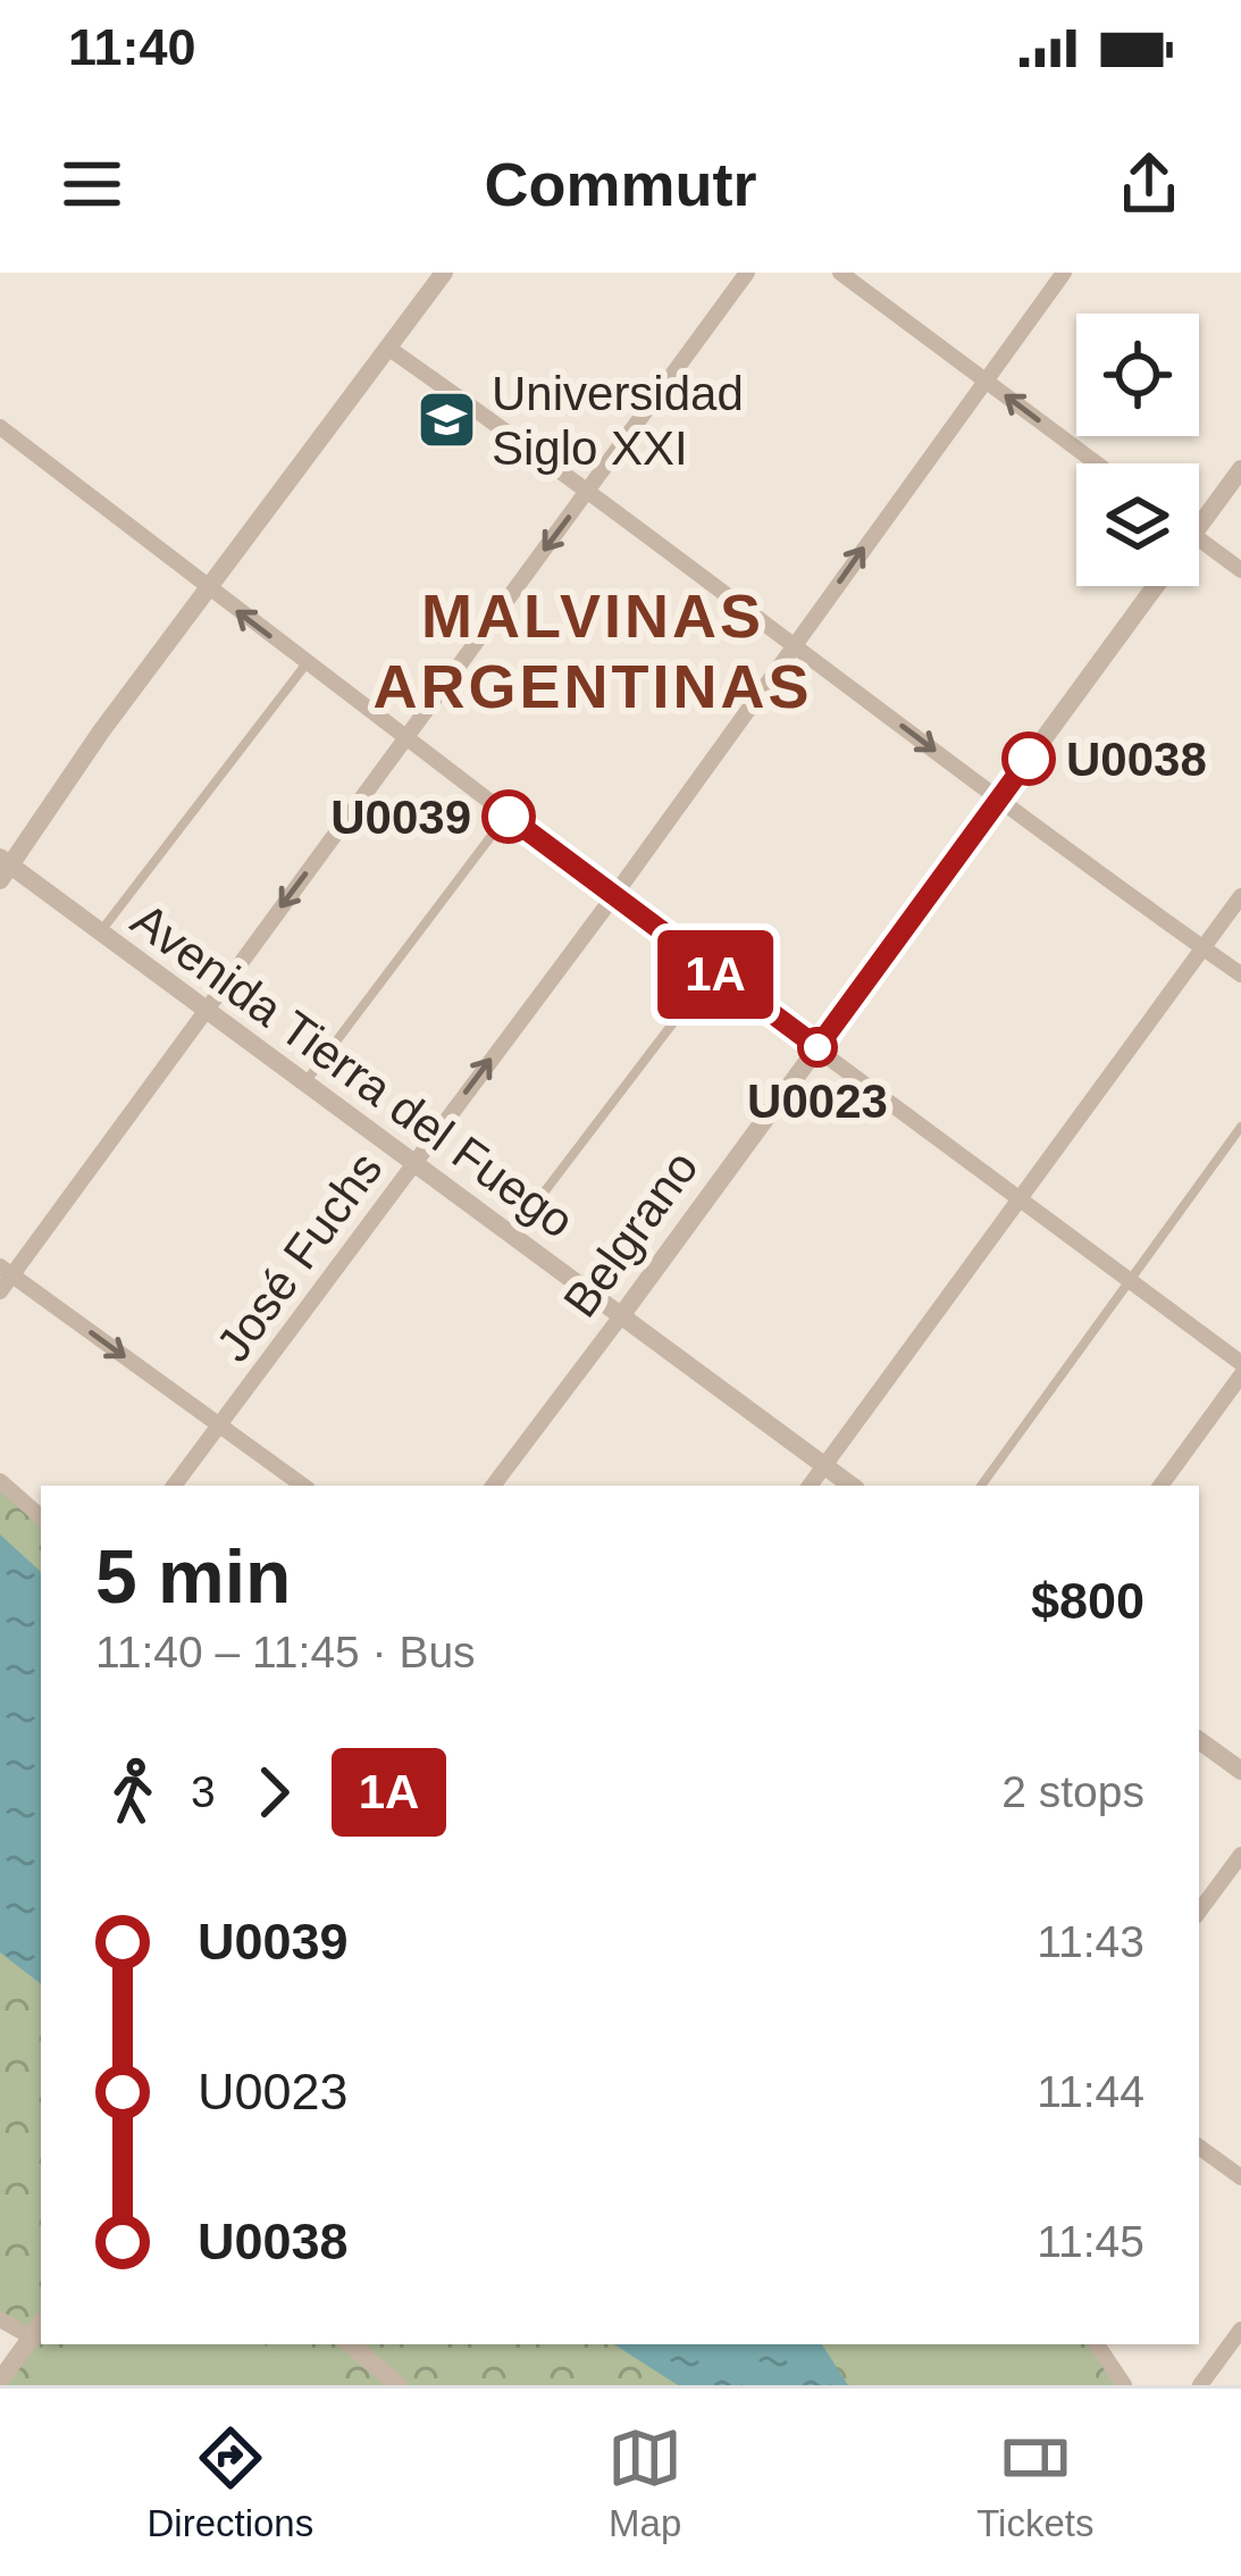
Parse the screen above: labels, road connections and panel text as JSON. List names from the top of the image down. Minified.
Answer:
{"streets":{"street":["Avenida Tierra del Fuego","Belgrano","José Fuchs"]},"crossings":[["Avenida Tierra del Fuego","Belgrano"],["Avenida Tierra del Fuego","José Fuchs"]],"one_way":["José Fuchs"],"districts":["MALVINAS ARGENTINAS"],"places":{"school or university":["Universidad Siglo XXI"],"other":["U0038","U0039","U0023"]},"lines":["bus line 1A"],"page":{"status":"11:40","header":"Commutr","on_map":"1A","heading":["5 min","11:40 – 11:45 · Bus","$800"],"legs":["3","1A","2 stops"],"list":[{"name":"U0039","value":"11:43"},{"name":"U0023","value":"11:44"},{"name":"U0038","value":"11:45"}],"tabs":["Directions","Map","Tickets"]}}
